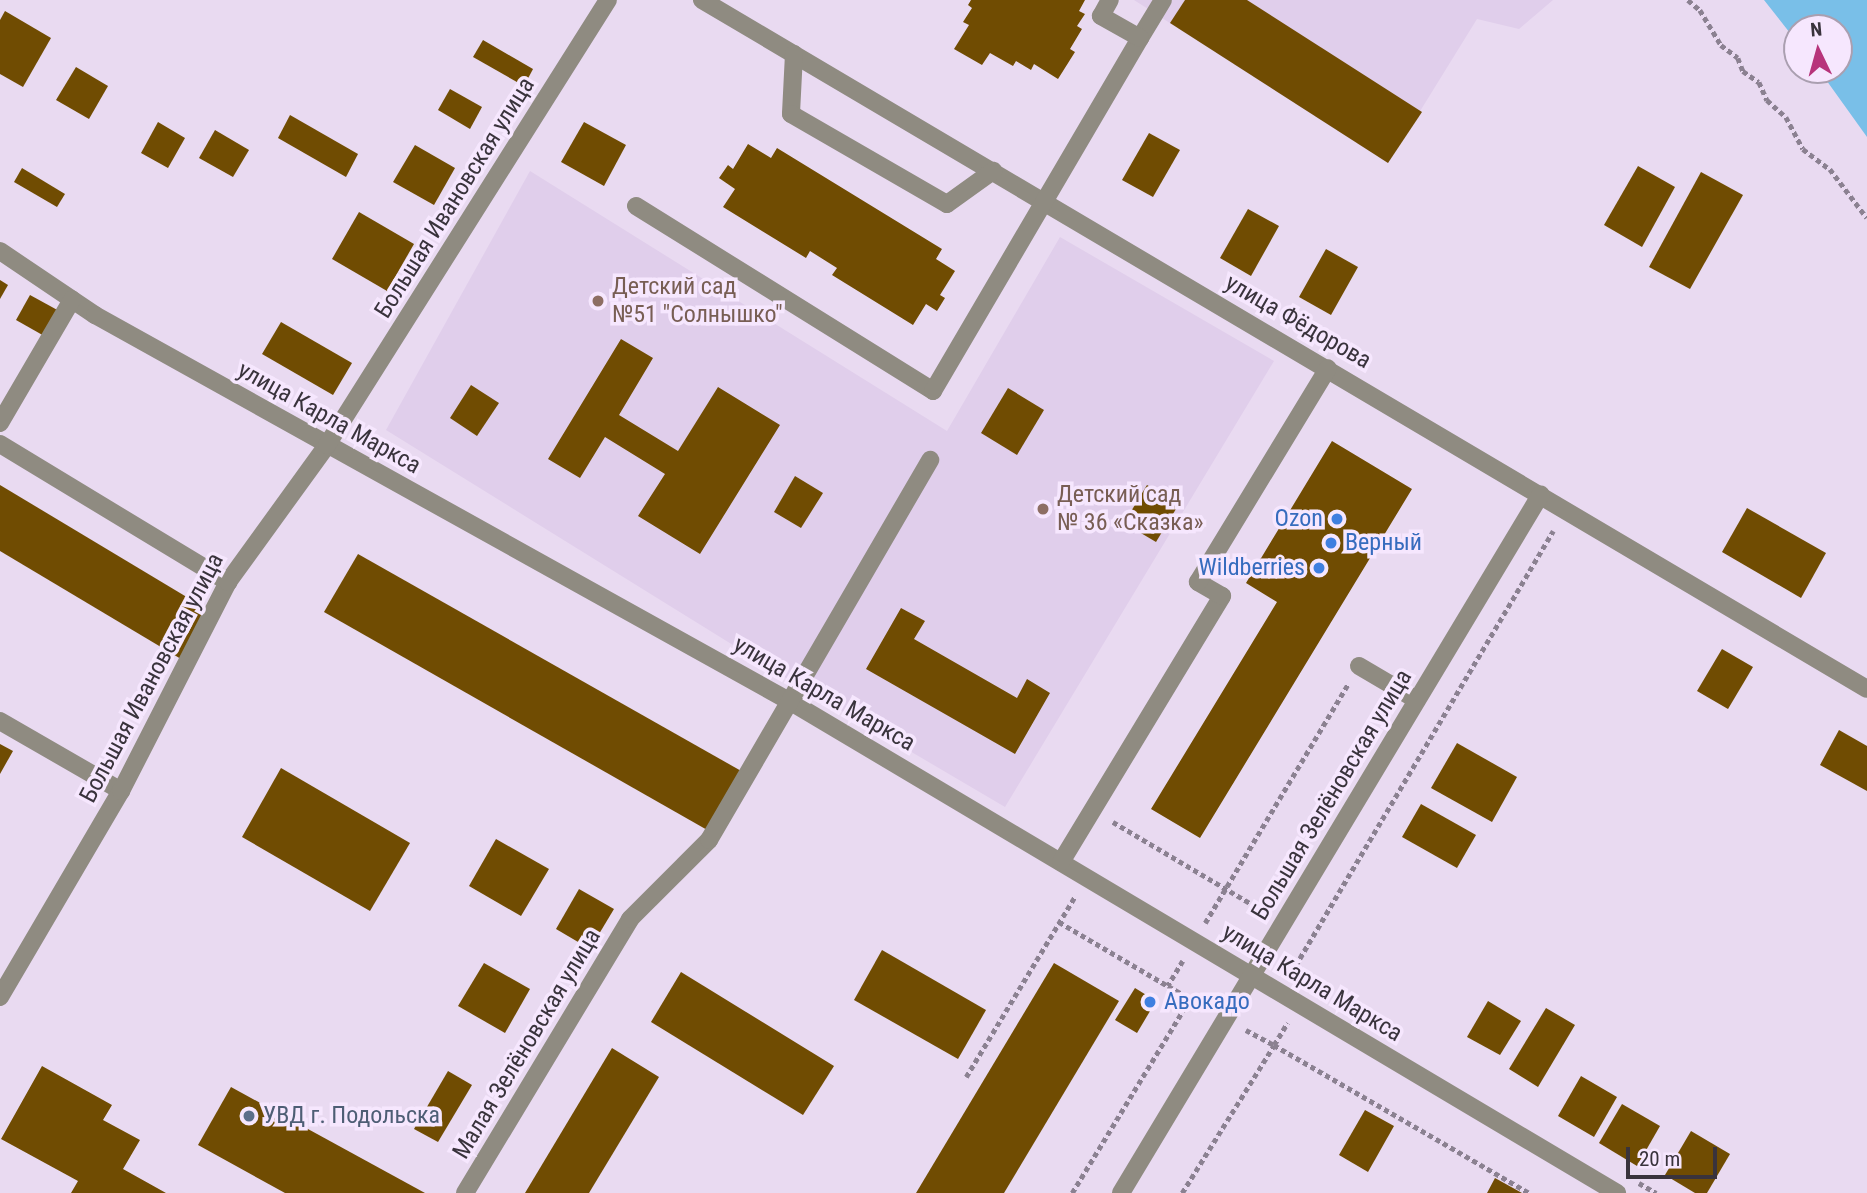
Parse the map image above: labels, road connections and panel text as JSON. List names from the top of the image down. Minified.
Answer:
{"streets":{"street":["Большая Ивановская улица","улица Фёдорова","улица Карла Маркса","Большая Зелёновская улица","Малая Зелёновская улица"]},"crossings":[["Большая Ивановская улица","улица Карла Маркса"],["улица Фёдорова","Большая Зелёновская улица"],["улица Карла Маркса","Большая Зелёновская улица"],["улица Карла Маркса","Малая Зелёновская улица"]],"places":["Детский сад №51 \"Солнышко\"","Детский сад № 36 «Сказка»","Ozon","Верный","Wildberries","Авокадо","УВД г. Подольска"],"scale_bar":"20 m","north":"top"}
